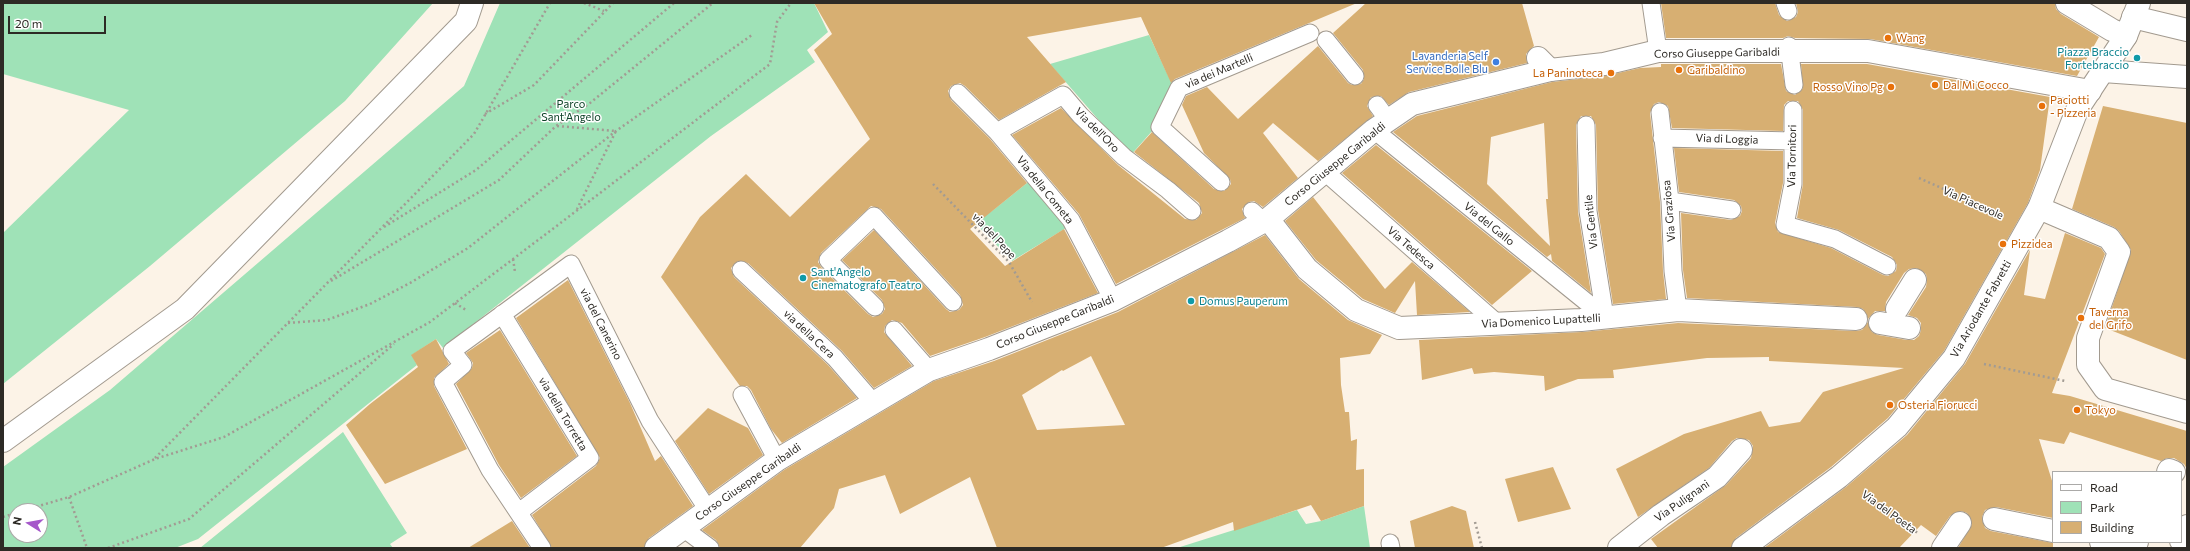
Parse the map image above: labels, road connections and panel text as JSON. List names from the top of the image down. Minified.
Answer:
{"streets":{"street":["Corso Giuseppe Garibaldi","Via Ariodante Fabretti","Via Domenico Lupattelli","Via Pulignani"],"lane":["via dei Martelli","Via dell'Oro","Via di Loggia","Via Tornitori","Via della Cometa","Via Graziosa","Via Gentile","Via del Gallo","Via Tedesca","via del Canerino","via della Cera","via della Torretta"],"path":["Via Piacevole","via del Pepe","Via del Poeta"]},"crossings":[["Corso Giuseppe Garibaldi","Via della Cometa"],["Corso Giuseppe Garibaldi","Via del Gallo"],["Corso Giuseppe Garibaldi","via del Pepe"],["Corso Giuseppe Garibaldi","Via Tedesca"],["Corso Giuseppe Garibaldi","Via Ariodante Fabretti"],["Corso Giuseppe Garibaldi","Via Domenico Lupattelli"],["Corso Giuseppe Garibaldi","via del Canerino"],["Corso Giuseppe Garibaldi","via della Cera"],["Via dell'Oro","Via della Cometa"],["Via di Loggia","Via Tornitori"],["Via di Loggia","Via Graziosa"],["Via Piacevole","Via Ariodante Fabretti"],["Via Graziosa","Via Domenico Lupattelli"],["Via Gentile","Via del Gallo"],["Via Gentile","Via Domenico Lupattelli"],["Via del Gallo","Via Domenico Lupattelli"],["Via Tedesca","Via Domenico Lupattelli"],["Via Ariodante Fabretti","Via del Poeta"],["via del Canerino","via della Torretta"]],"parks":["Parco Sant'Angelo"],"places":["Wang","Piazza Braccio Fortebraccio","Lavanderia Self Service Bolle Blu","Garibaldino","La Paninoteca","Dal Mì Cocco","Rosso Vino Pg","Paciotti - Pizzeria","Pizzidea","Sant'Angelo Cinematografo Teatro","Domus Pauperum","Taverna del Grifo","Osteria Fiorucci","Tokyo"],"legend":["Road","Park","Building"],"scale_bar":"20 m","north":"left"}
